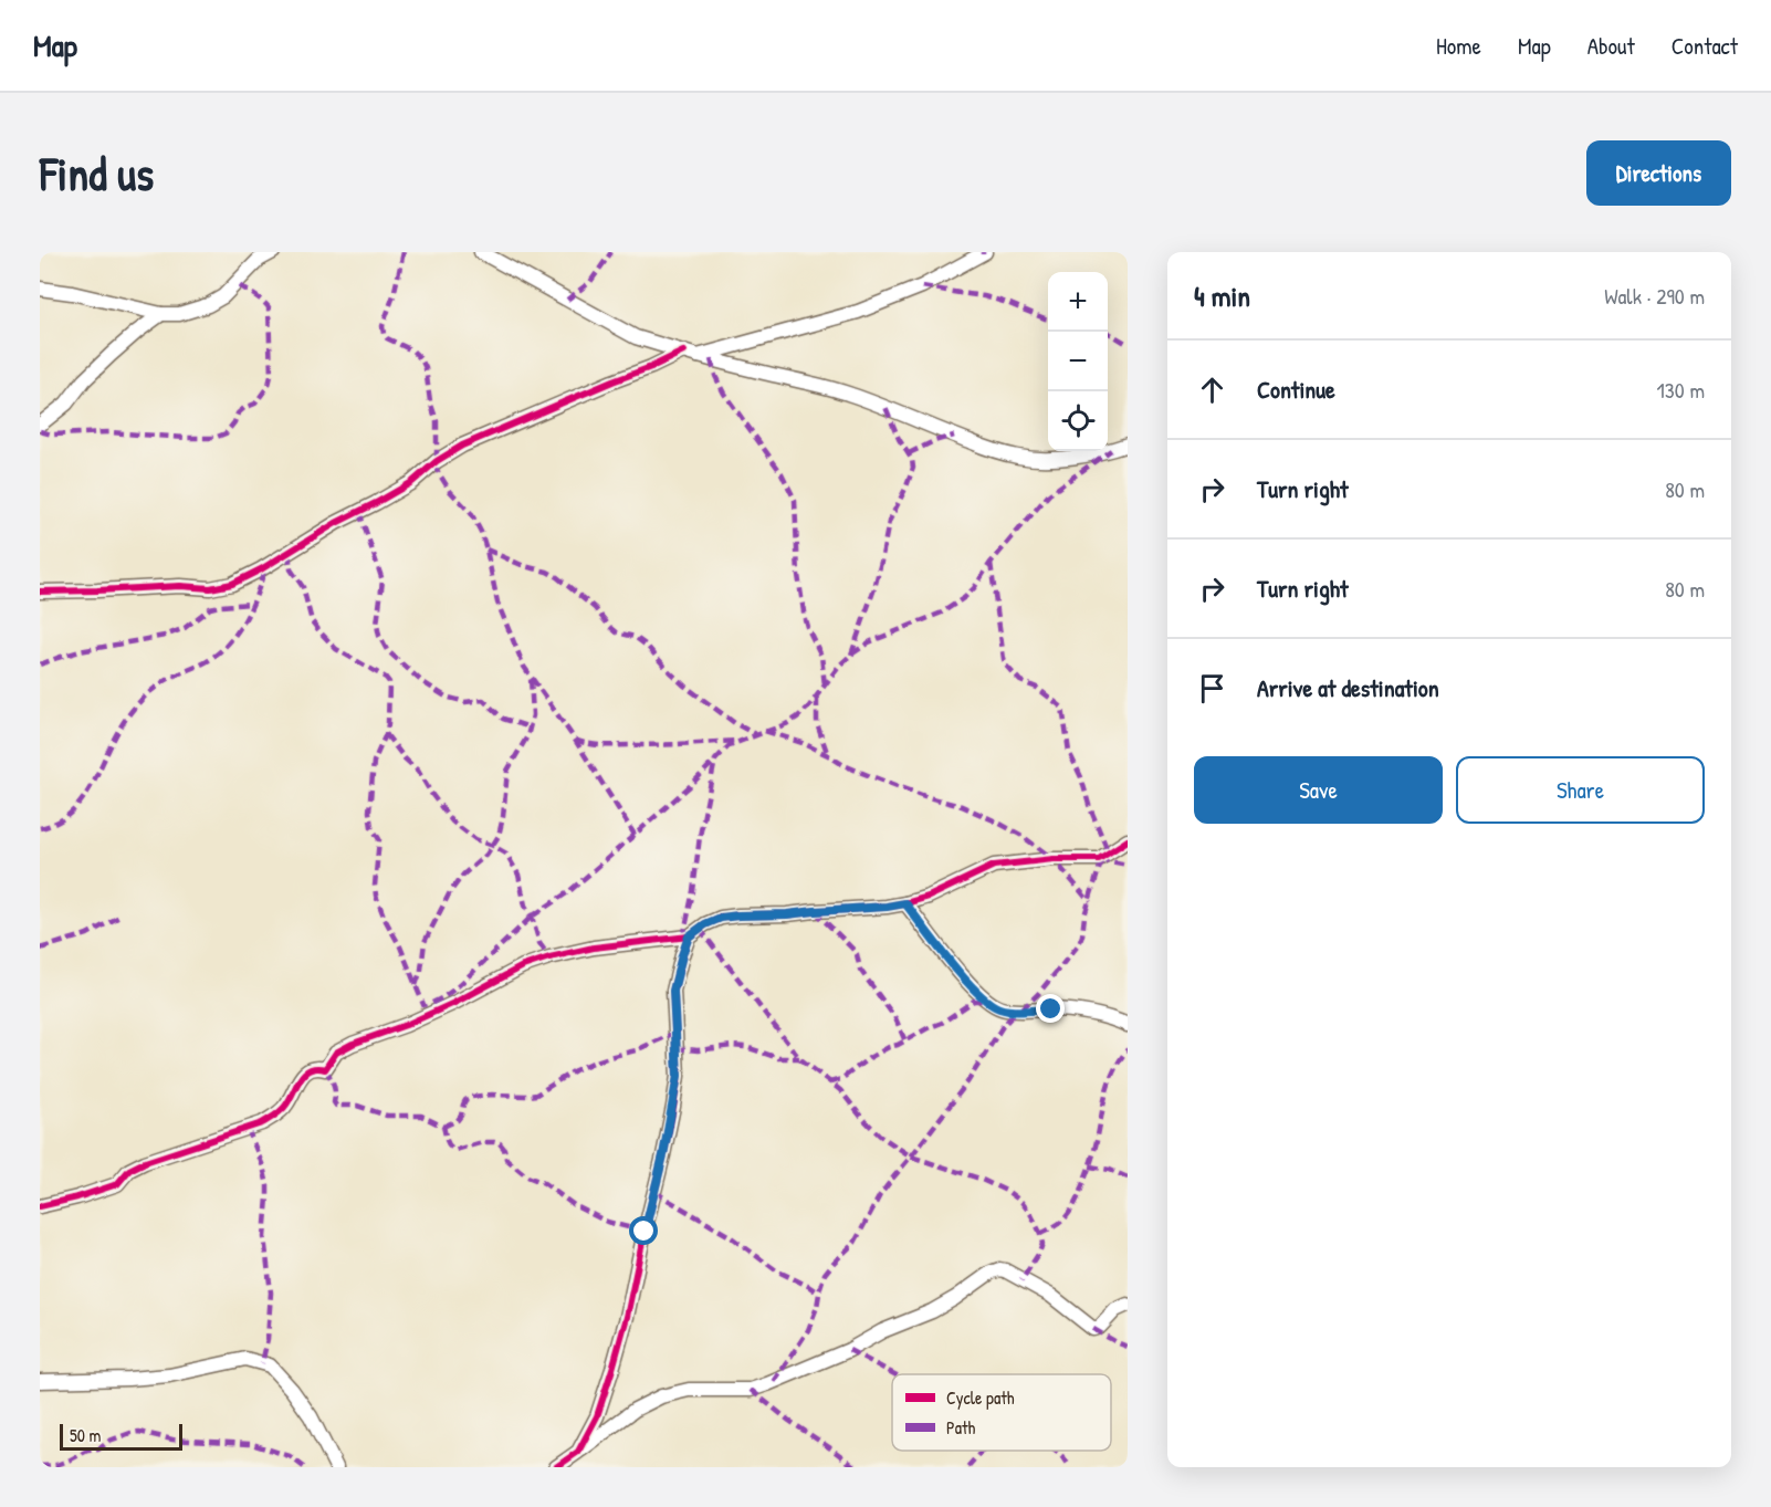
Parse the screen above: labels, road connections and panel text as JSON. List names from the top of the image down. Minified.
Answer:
{"legend":["Cycle path","Path"],"scale_bar":"50 m","page":{"header":"Map","nav":["Home","Map","About","Contact"],"buttons":["Directions",["Save","Share"]],"title":"Find us","heading":["4 min","Walk · 290 m"],"map_buttons":["+","−"],"list":[["Continue","130 m"],["Turn right","80 m"],["Turn right","80 m"],"Arrive at destination"],"scale":"50 m"}}
